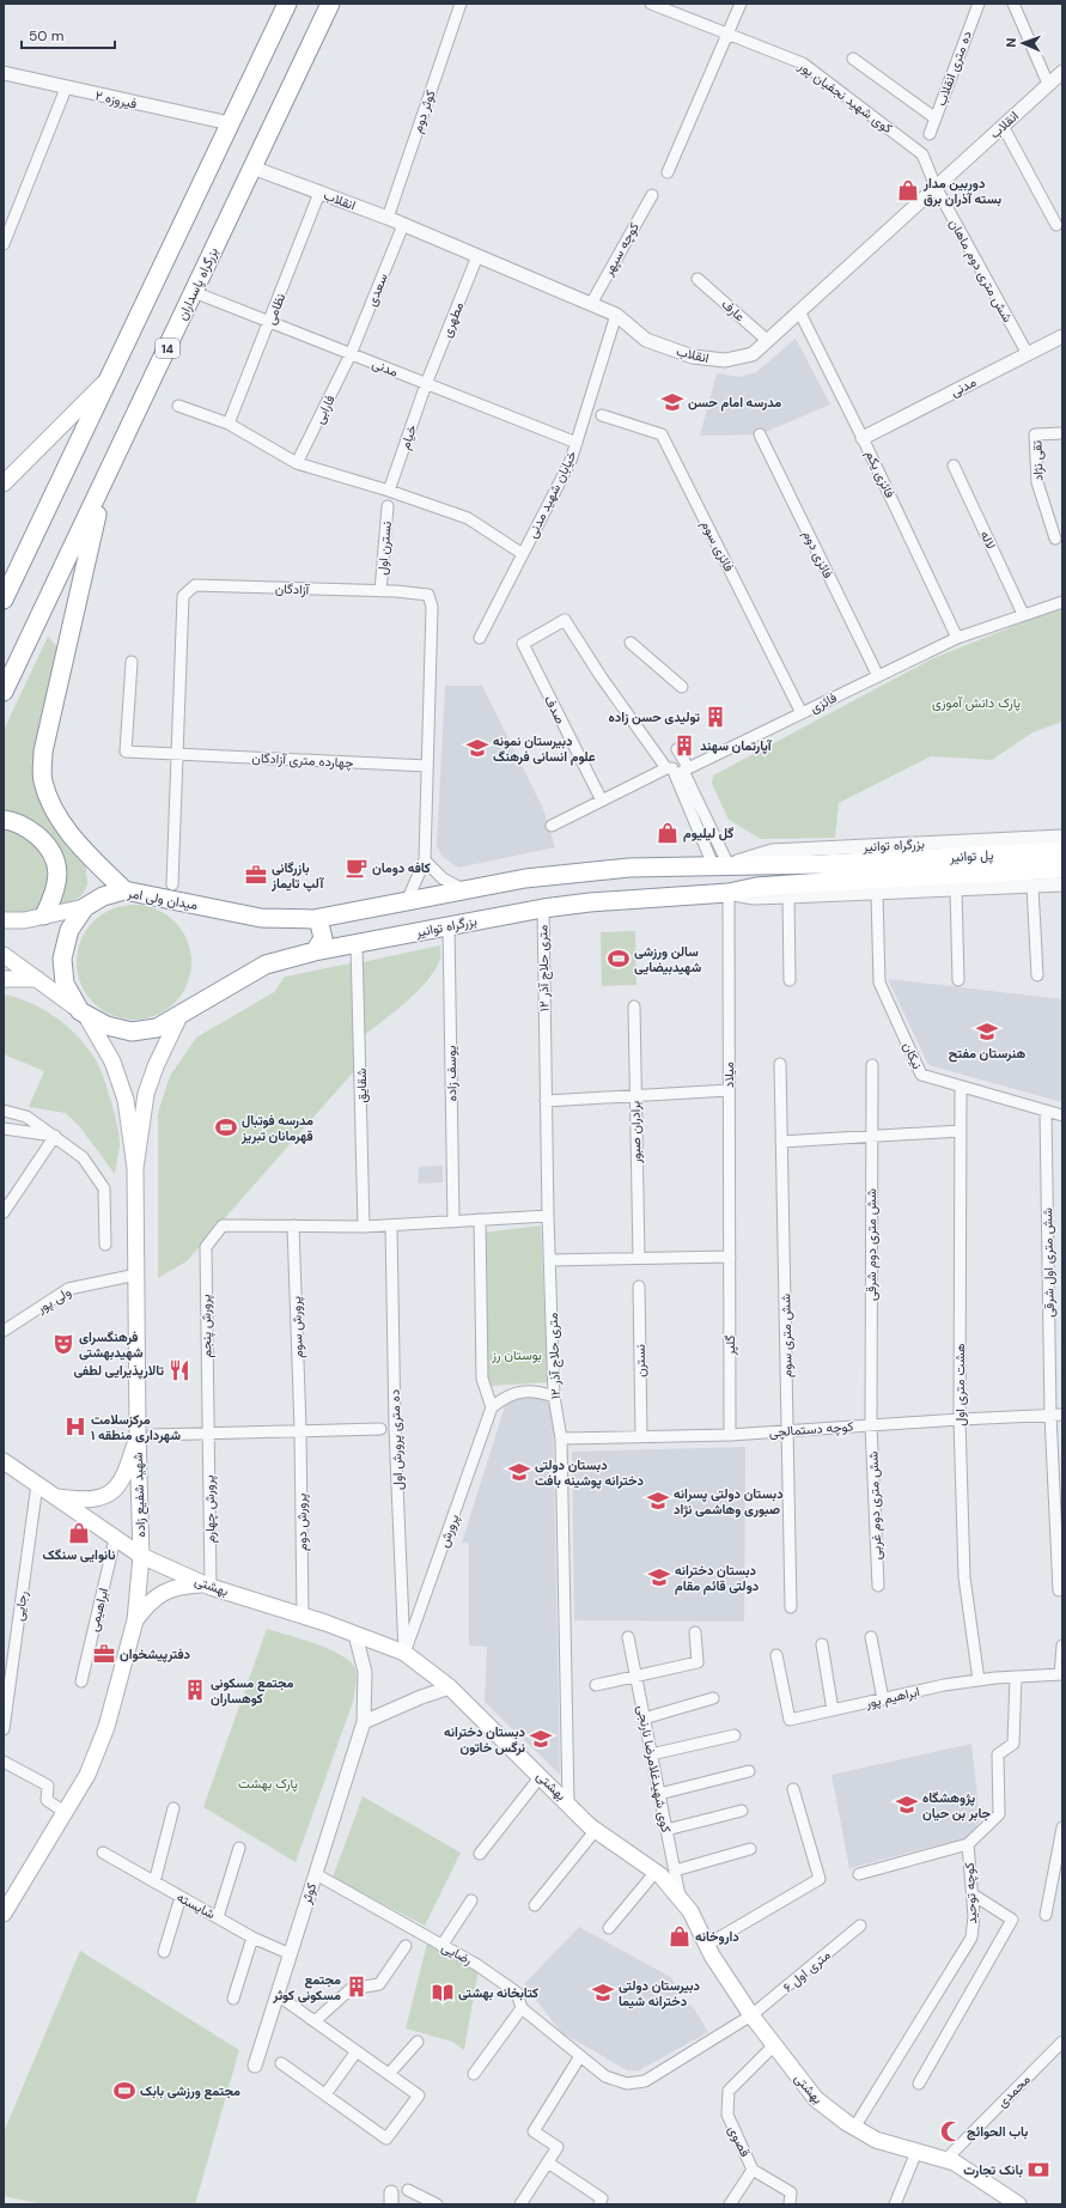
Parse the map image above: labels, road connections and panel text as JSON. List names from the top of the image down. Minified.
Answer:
{"streets":{"highway":["بزرگراه پاسداران","14","بزرگراه توانیر","پل توانیر","میدان ولى امر"],"main road":["شهید شفیع زاده","بهشتی"],"street":["ده متری انقلاب","کوی شهید نجفیان پور","فیروزه ٢","کوثر دوم","انقلاب","کوچه سپهر","شش متری دوم ماهان","سعدی","نظامی","عارف","مطهری","مدنی","فارابی","خیام","تقی نژاد","فائزی یکم","خیابان شهید مدنی","لاله","فائزی سوم","نسترن اول","فائزی دوم","آزادگان","فائزی","صدف","چهارده متری آزادگان","۱۲ متری حلاج آذر","نیکان","یوسف زاده","میلاد","شقایق","برادران صبور","شش متری دوم شرقی","شش متری اول شرقی","ولی پور","پرورش پنجم","پرورش سوم","شش متری سوم","گلپر","نسترن","هشت متری اول","کوچه دستمالچی","ده متری پرورش اول","شش متری دوم غربی","پرورش چهارم","پرورش دوم","پرورش","رجایی","ابراهیمی","ابراهیم پور","کوی شهیدغلامرضا نارنجی","کوثر","کوچه توحید","شایسته","رضایی","۶ متری اول","محمدی","قصوی"]},"crossings":[["کوی شهید نجفیان پور","انقلاب"],["کوی شهید نجفیان پور","شش متری دوم ماهان"],["کوثر دوم","انقلاب"],["انقلاب","کوچه سپهر"],["انقلاب","شش متری دوم ماهان"],["انقلاب","بزرگراه پاسداران"],["انقلاب","سعدی"],["انقلاب","نظامی"],["انقلاب","عارف"],["انقلاب","مطهری"],["انقلاب","فائزی یکم"],["انقلاب","خیابان شهید مدنی"],["شش متری دوم ماهان","مدنی"],["بزرگراه پاسداران","مدنی"],["سعدی","مدنی"],["سعدی","فارابی"],["نظامی","مدنی"],["مطهری","مدنی"],["مطهری","خیام"],["مدنی","فارابی"],["مدنی","خیام"],["مدنی","فائزی یکم"],["مدنی","خیابان شهید مدنی"],["فائزی یکم","فائزی"],["لاله","فائزی"],["فائزی سوم","فائزی"],["نسترن اول","آزادگان"],["فائزی دوم","فائزی"],["آزادگان","چهارده متری آزادگان"],["آزادگان","بزرگراه توانیر"],["فائزی","صدف"],["بزرگراه توانیر","پل توانیر"],["بزرگراه توانیر","میدان ولى امر"],["بزرگراه توانیر","۱۲ متری حلاج آذر"],["بزرگراه توانیر","نیکان"],["بزرگراه توانیر","یوسف زاده"],["بزرگراه توانیر","میلاد"],["بزرگراه توانیر","شقایق"],["۱۲ متری حلاج آذر","کوچه دستمالچی"],["۱۲ متری حلاج آذر","بهشتی"],["نیکان","شش متری اول شرقی"],["نیکان","هشت متری اول"],["میلاد","گلپر"],["شش متری دوم شرقی","کوچه دستمالچی"],["شش متری دوم شرقی","شش متری دوم غربی"],["شش متری اول شرقی","کوچه دستمالچی"],["ولی پور","شهید شفیع زاده"],["پرورش پنجم","پرورش سوم"],["پرورش پنجم","پرورش چهارم"],["پرورش سوم","پرورش دوم"],["شش متری سوم","کوچه دستمالچی"],["گلپر","کوچه دستمالچی"],["نسترن","کوچه دستمالچی"],["هشت متری اول","کوچه دستمالچی"],["هشت متری اول","ابراهیم پور"],["کوچه دستمالچی","شش متری دوم غربی"],["ده متری پرورش اول","پرورش"],["ده متری پرورش اول","بهشتی"],["شهید شفیع زاده","بهشتی"],["شهید شفیع زاده","ابراهیمی"],["پرورش چهارم","بهشتی"],["پرورش دوم","بهشتی"],["پرورش","بهشتی"],["بهشتی","رجایی"],["بهشتی","ابراهیمی"],["بهشتی","کوی شهیدغلامرضا نارنجی"],["بهشتی","کوثر"],["بهشتی","کوچه توحید"],["بهشتی","رضایی"],["بهشتی","۶ متری اول"],["بهشتی","محمدی"],["بهشتی","قصوی"],["ابراهیم پور","کوچه توحید"],["کوثر","شایسته"],["کوثر","رضایی"],["رضایی","۶ متری اول"]],"parks":["پارک دانش آموزی","بوستان رز","پارک بهشت"],"places":{"shop":["دوربین مدار بسته آذران برق","گل لیلیوم","نانوایی سنگک","داروخانه"],"school or university":["مدرسه امام حسن","دبیرستان نمونه علوم انسانی فرهنگ","هنرستان مفتح","دبستان دولتی دخترانه پوشینه بافت","دبستان دولتی پسرانه صبوری وهاشمی نژاد","دبستان دخترانه دولتی قائم مقام","دبستان دخترانه نرگس خاتون","پژوهشگاه جابر بن حیان","دبیرستان دولتی دخترانه شیما"],"building":["تولیدی حسن زاده","آپارتمان سهند","مجتمع مسکونی کوهساران","مجتمع مسکونی کوثر"],"cafe":["کافه دومان"],"office":["بازرگانی آلپ‌ تایماز","دفترپیشخوان"],"sports":["سالن ورزشی شهیدبیضایی","مدرسه فوتبال قهرمانان تبریز","مجتمع ورزشی بابک"],"theatre":["فرهنگسرای شهیدبهشتی"],"restaurant":["تالارپذیرایی لطفی"],"hospital":["مرکزسلامت شهرداری منطقه ۱"],"library":["کتابخانه بهشتی"],"mosque":["باب الحوائج"],"bank":["بانک تجارت"]},"scale_bar":"50 m","north":"left"}
